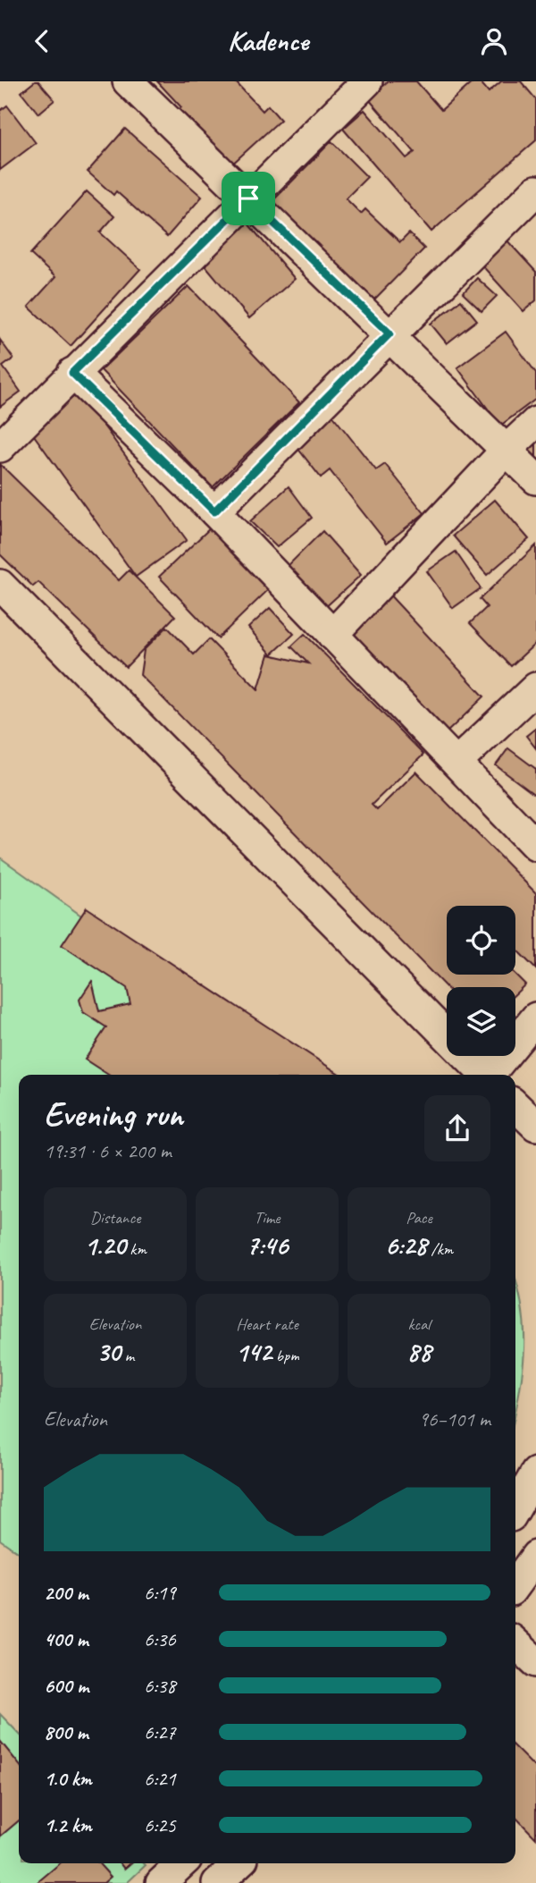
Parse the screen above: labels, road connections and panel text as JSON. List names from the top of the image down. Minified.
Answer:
{"page":{"header":"Kadence","heading":["Evening run","19:31 · 6 × 200 m"],"stats":[["Distance","1.20 km"],["Time","7:46"],["Pace","6:28 /km"],["Elevation","30 m"],["Heart rate","142 bpm"],["kcal","88"]],"chart":["Elevation","96–101 m"],"list":[{"name":"200 m","note":"6:19"},{"name":"400 m","note":"6:36"},{"name":"600 m","note":"6:38"},{"name":"800 m","note":"6:27"},{"name":"1.0 km","note":"6:21"},{"name":"1.2 km","note":"6:25"}]}}
